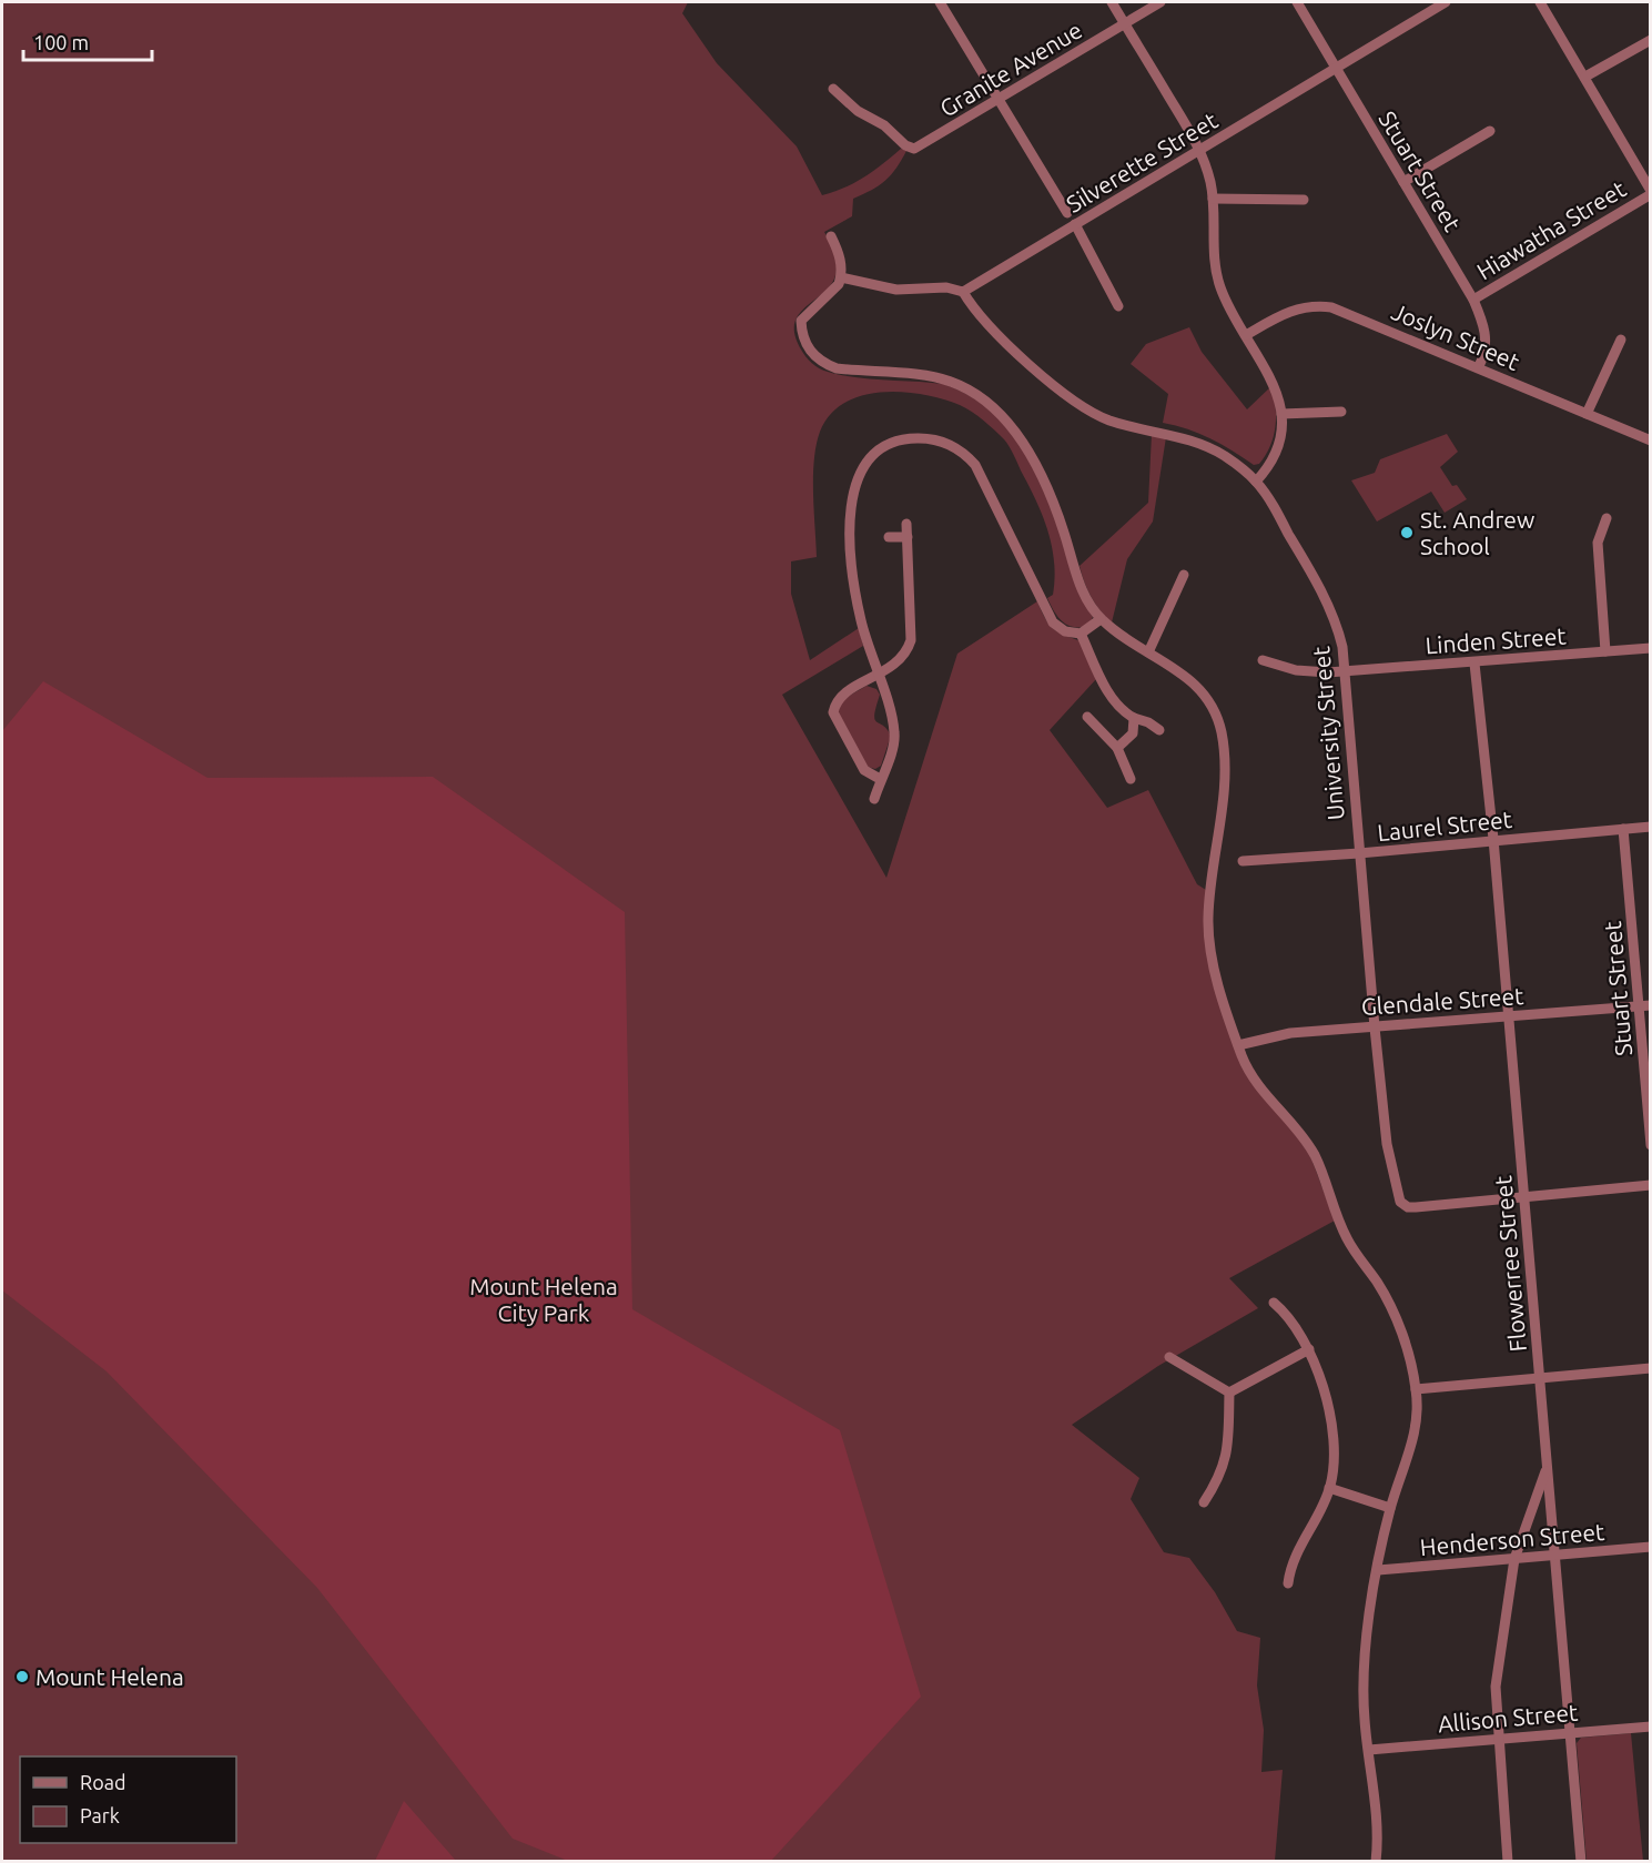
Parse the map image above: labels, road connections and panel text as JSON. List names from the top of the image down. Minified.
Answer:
{"streets":{"street":["Granite Avenue","Silverette Street","Stuart Street","Hiawatha Street","Joslyn Street","Linden Street","University Street","Laurel Street","Glendale Street","Flowerree Street","Henderson Street","Allison Street"]},"crossings":[["Silverette Street","Stuart Street"],["Silverette Street","University Street"],["Stuart Street","Hiawatha Street"],["Stuart Street","Joslyn Street"],["Stuart Street","Laurel Street"],["Stuart Street","Glendale Street"],["Linden Street","University Street"],["Linden Street","Flowerree Street"],["University Street","Laurel Street"],["University Street","Glendale Street"],["University Street","Flowerree Street"],["Laurel Street","Flowerree Street"],["Glendale Street","Flowerree Street"],["Flowerree Street","Henderson Street"],["Flowerree Street","Allison Street"]],"parks":["Mount Helena City Park"],"places":["St. Andrew School","Mount Helena"],"legend":["Road","Park"],"scale_bar":"100 m"}
